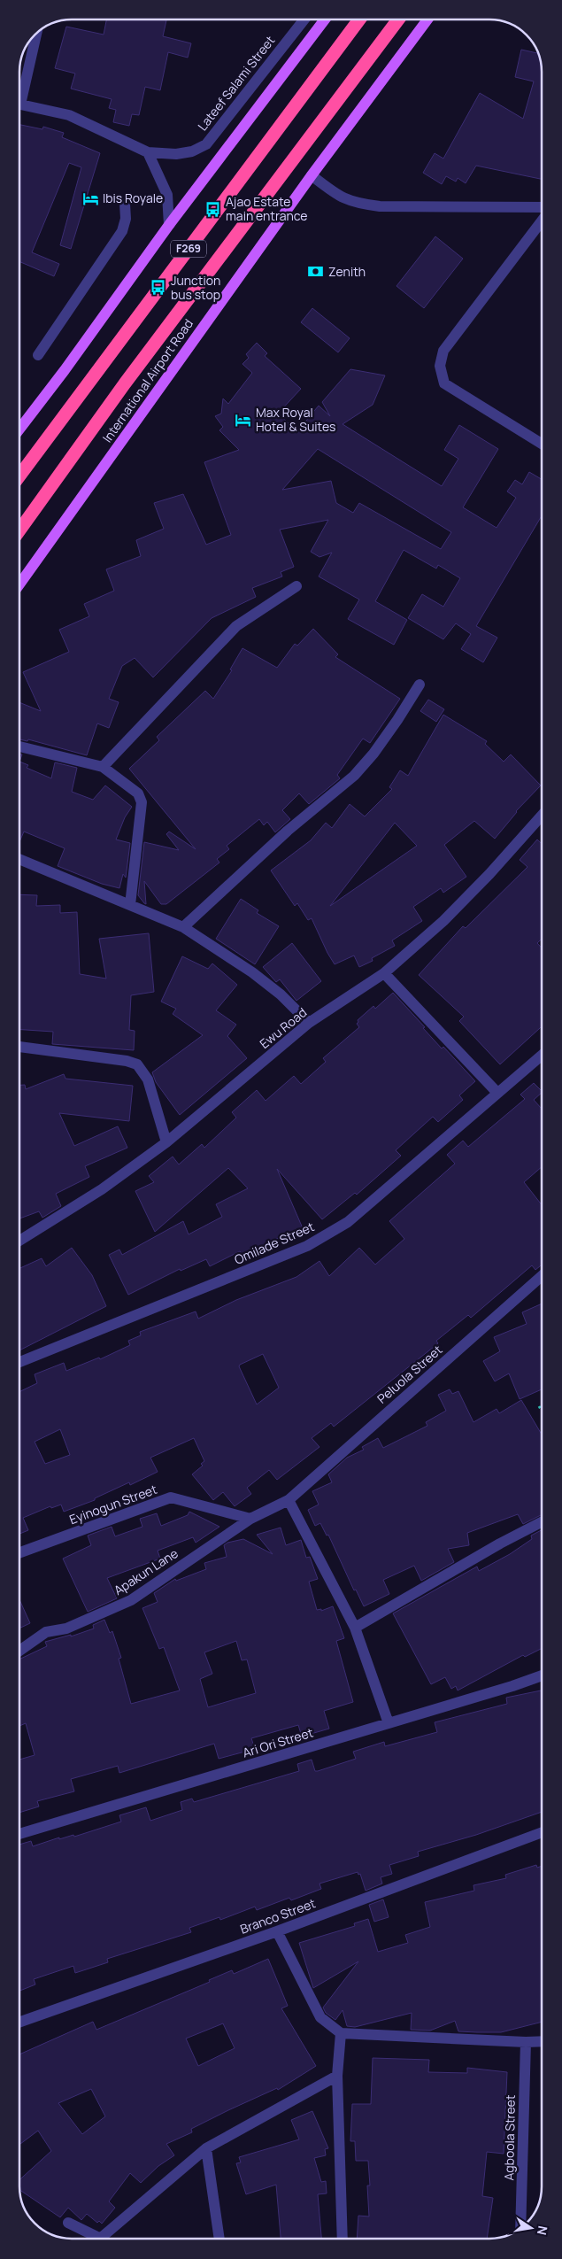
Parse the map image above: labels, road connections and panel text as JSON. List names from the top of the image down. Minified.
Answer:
{"streets":{"highway":["F269","International Airport Road"],"street":["Lateef Salami Street","Ewu Road","Omilade Street","Peluola Street","Eyinogun Street","Apakun Lane","Ari Ori Street","Branco Street","Agboola Street"]},"crossings":[["Peluola Street","Apakun Lane"],["Eyinogun Street","Apakun Lane"]],"places":{"hotel":["Ibis Royale","Max Royal Hotel & Suites"],"bus stop":["Ajao Estate main entrance","Junction bus stop"],"bank":["Zenith"]},"north":"right"}
